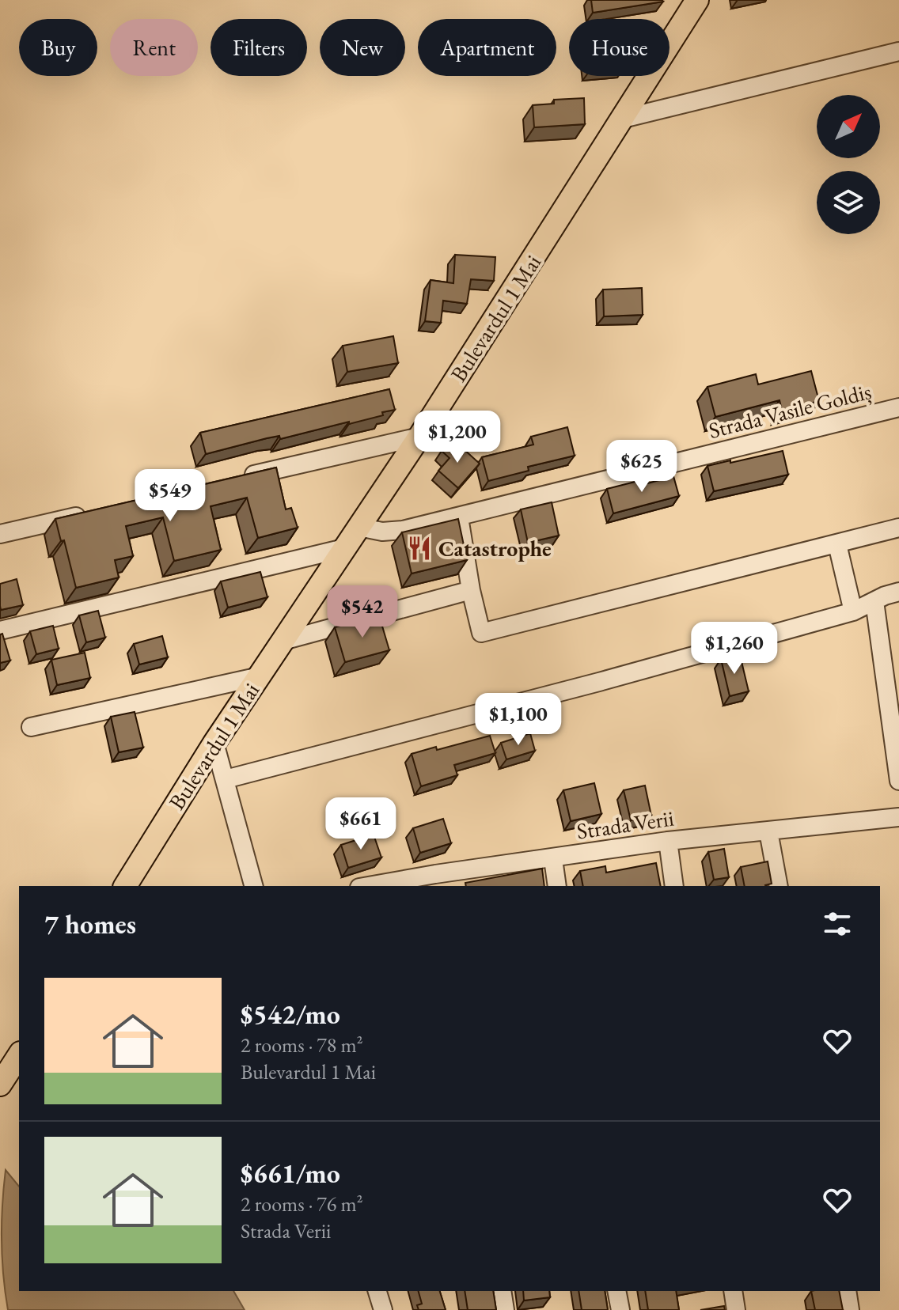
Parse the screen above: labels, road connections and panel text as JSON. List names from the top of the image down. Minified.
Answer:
{"streets":{"main road":["Bulevardul 1 Mai"],"street":["Strada Vasile Goldiș","Strada Verii"]},"crossings":[["Bulevardul 1 Mai","Strada Vasile Goldiș"]],"places":{"restaurant":["Catastrophe"]},"north":"top right","page":{"chip":["Buy","Rent","Filters","New","Apartment","House"],"price":["$1,200","$625","$549","$542","$1,260","$1,100","$661"],"heading":"7 homes","list":[{"name":"$542/mo","note":"2 rooms · 78 m² · Bulevardul 1 Mai"},{"name":"$661/mo","note":"2 rooms · 76 m² · Strada Verii"}]}}
